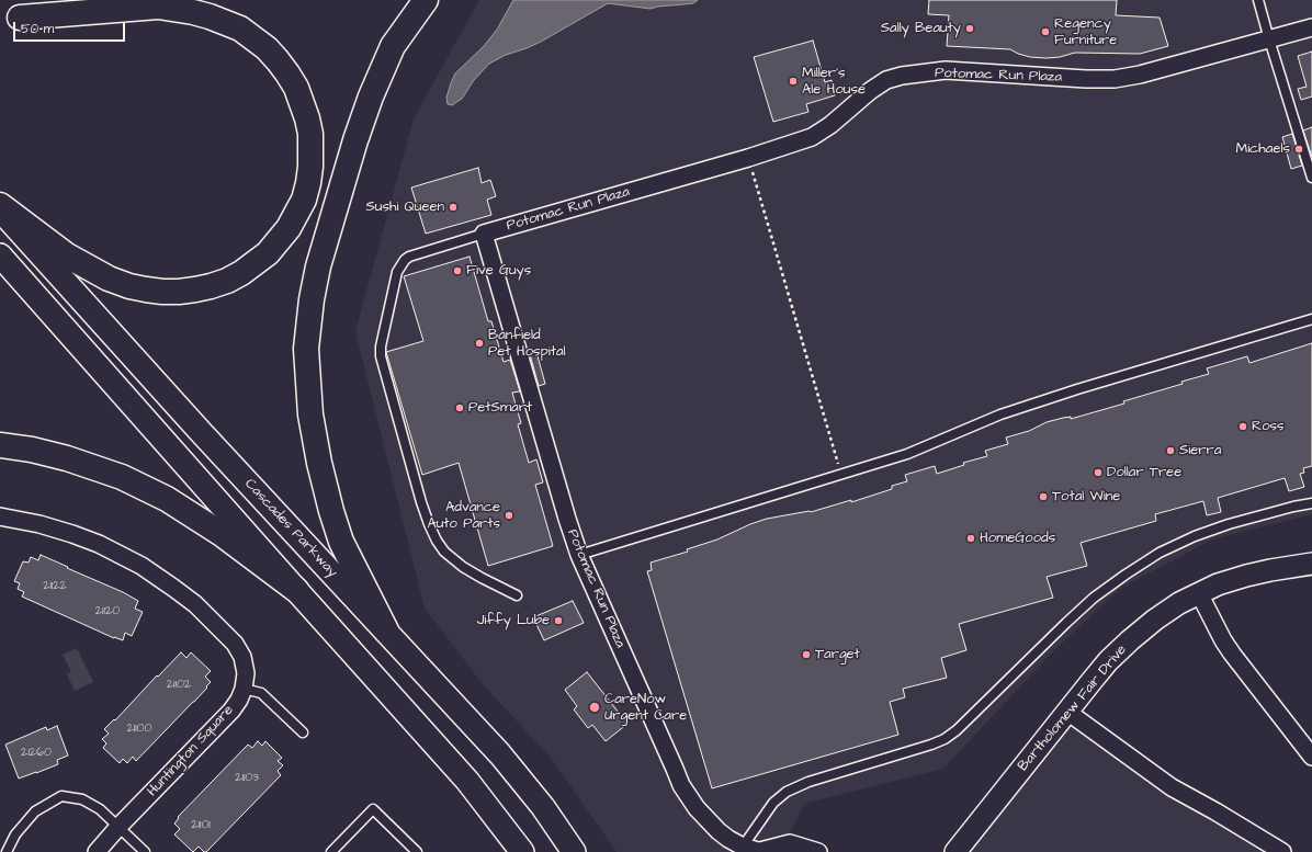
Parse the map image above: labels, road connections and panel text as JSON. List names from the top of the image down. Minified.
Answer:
{"streets":{"main road":["Cascades Parkway"],"street":["Potomac Run Plaza","Bartholomew Fair Drive","Huntington Square"]},"places":["Sally Beauty","Regency Furniture","Miller's Ale House","Michaels","Sushi Queen","Five Guys","Banfield Pet Hospital","PetSmart","Ross","Sierra","Dollar Tree","Total Wine","Advance Auto Parts","HomeGoods","Jiffy Lube","Target","CareNow Urgent Care"],"house_numbers":["21122","21120","21102","21100","21260","21103","21101"],"scale_bar":"50 m"}
